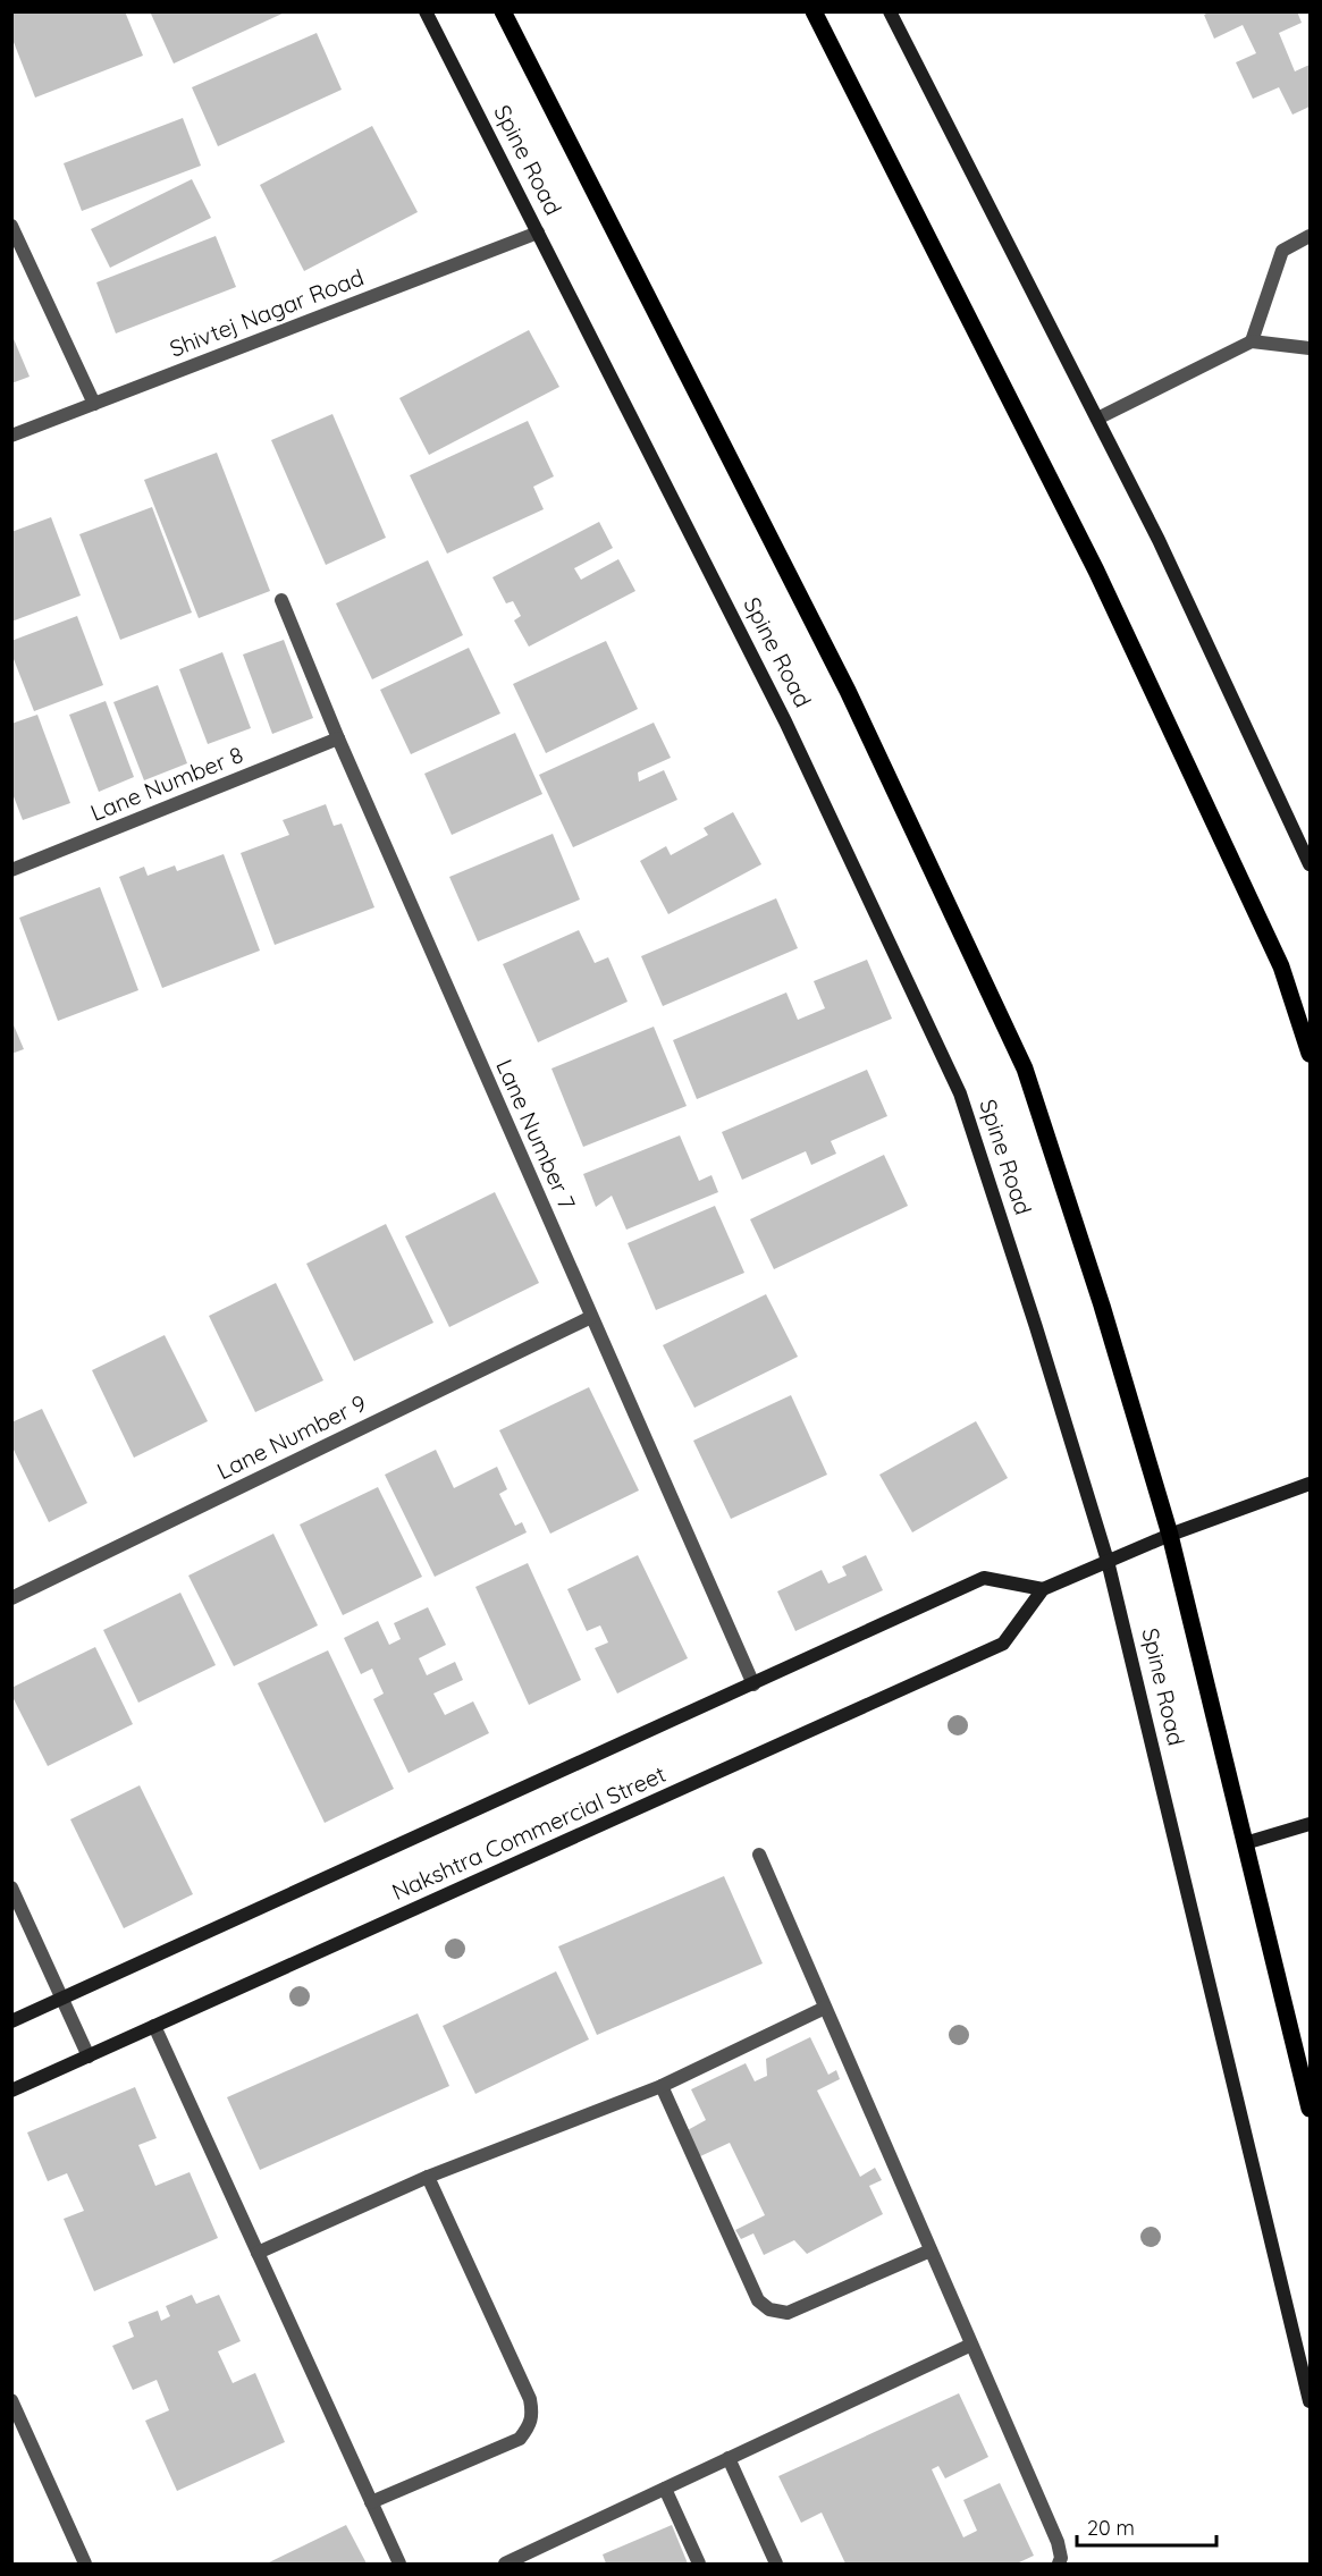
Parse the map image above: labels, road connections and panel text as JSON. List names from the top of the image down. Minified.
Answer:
{"streets":{"main road":["Spine Road"],"street":["Shivtej Nagar Road","Lane Number 8","Lane Number 7","Lane Number 9","Nakshtra Commercial Street"]},"crossings":[["Spine Road","Shivtej Nagar Road"],["Lane Number 8","Lane Number 7"],["Lane Number 7","Lane Number 9"],["Lane Number 7","Nakshtra Commercial Street"]],"scale_bar":"20 m"}
